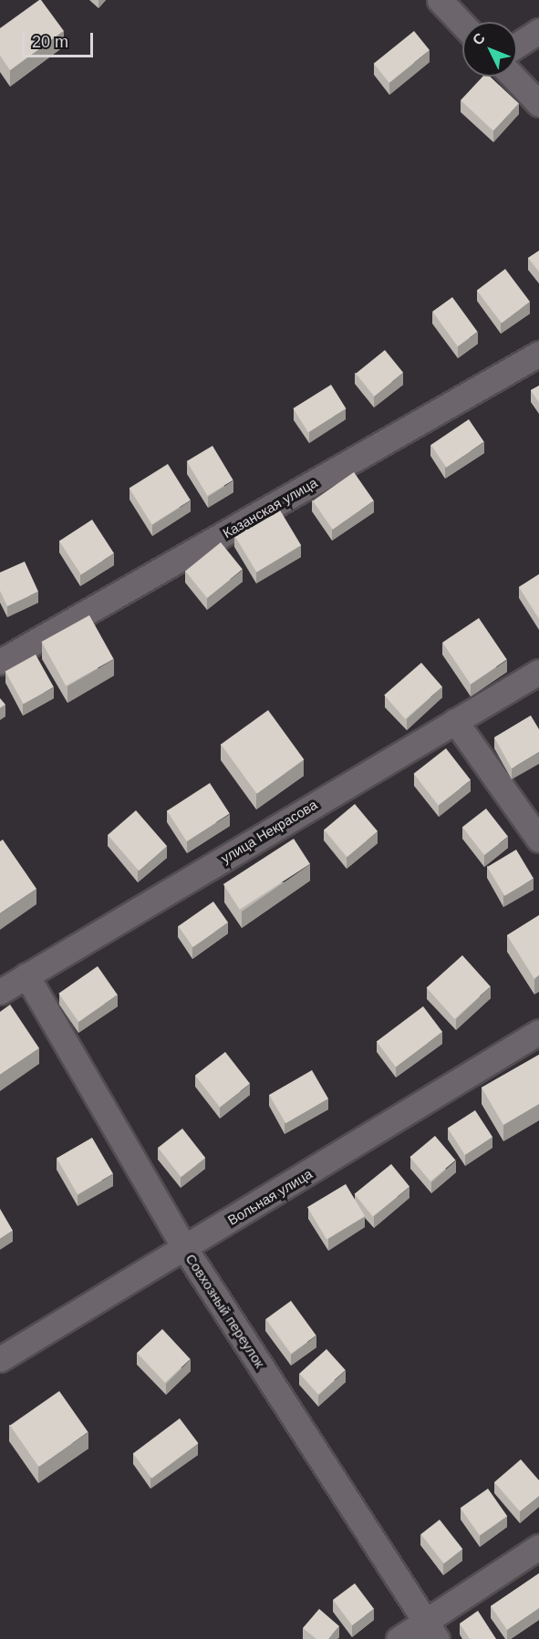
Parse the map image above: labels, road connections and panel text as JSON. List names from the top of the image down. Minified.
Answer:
{"streets":{"street":["Казанская улица","улица Некрасова","Вольная улица","Совхозный переулок"]},"crossings":[["улица Некрасова","Совхозный переулок"],["Вольная улица","Совхозный переулок"]],"scale_bar":"20 m","north":"top left"}
